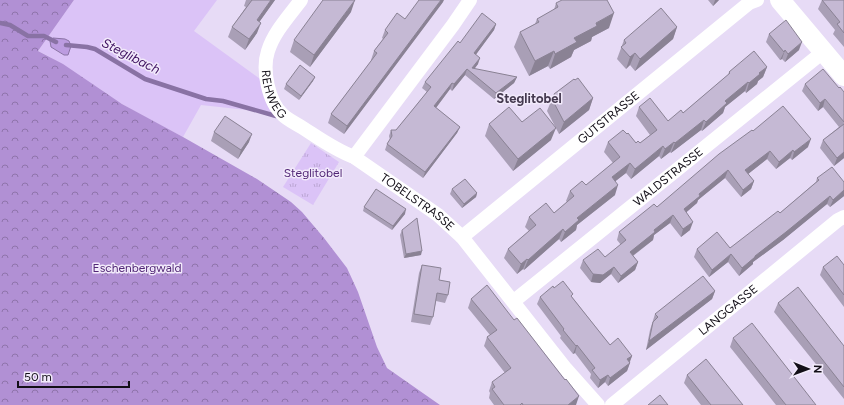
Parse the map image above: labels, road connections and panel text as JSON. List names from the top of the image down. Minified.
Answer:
{"streets":{"street":["REHWEG","GUTSTRASSE","WALDSTRASSE","TOBELSTRASSE","LANGGASSE"]},"crossings":[["REHWEG","TOBELSTRASSE"],["GUTSTRASSE","TOBELSTRASSE"],["WALDSTRASSE","TOBELSTRASSE"]],"districts":["Steglitobel"],"water":["Steglibach"],"parks":["Steglitobel","Eschenbergwald"],"scale_bar":"50 m","north":"right"}
